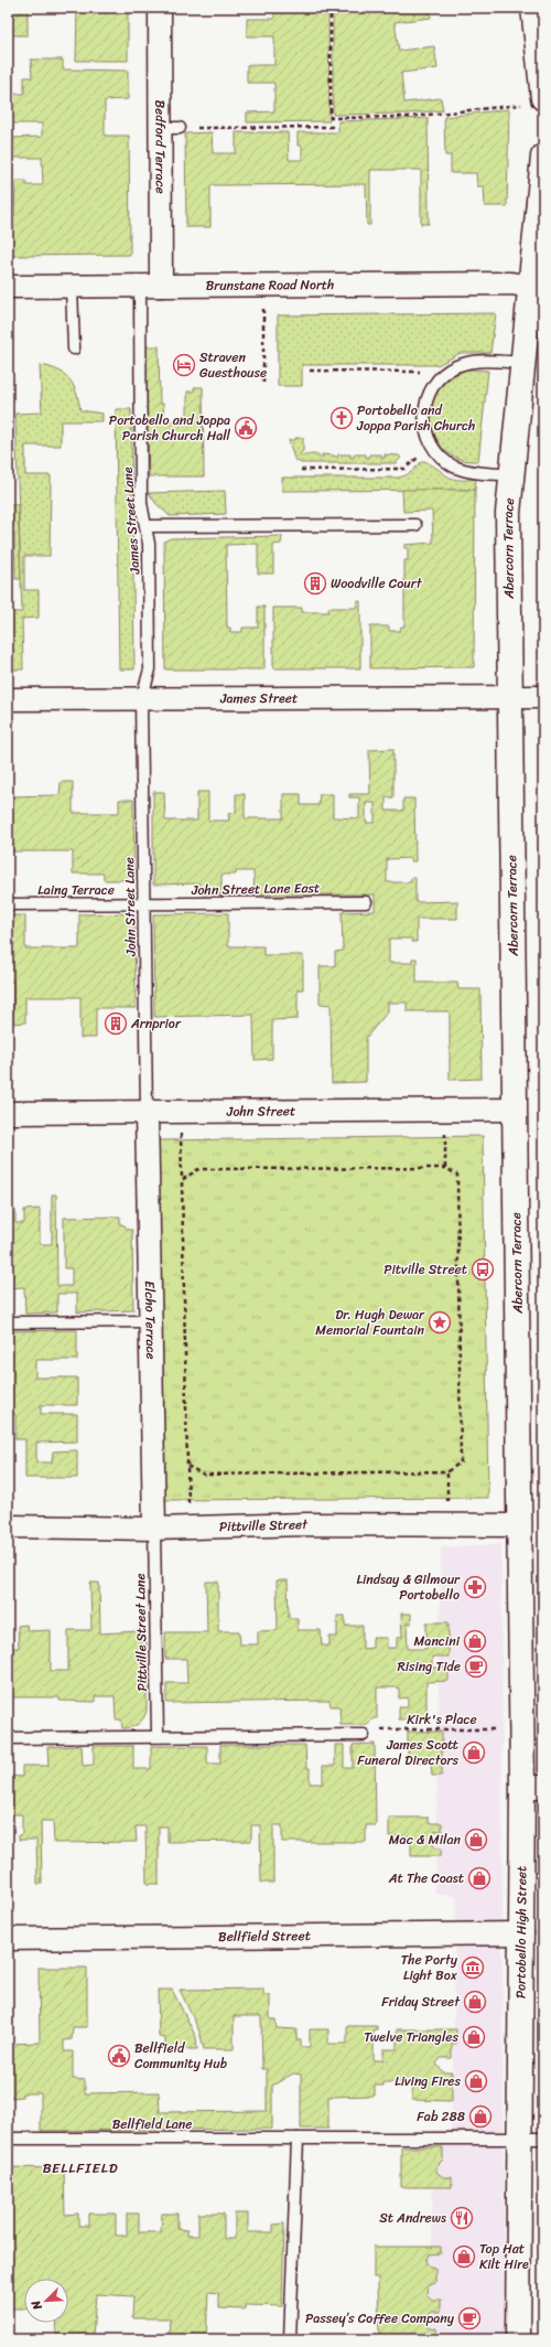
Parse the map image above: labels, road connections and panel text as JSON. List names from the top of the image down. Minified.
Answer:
{"streets":{"main road":["Abercorn Terrace","Portobello High Street"],"street":["Bedford Terrace","Brunstane Road North","James Street","John Street","Elcho Terrace","Pittville Street","Bellfield Street"],"lane":["James Street Lane","John Street Lane East","Laing Terrace","John Street Lane","Pittville Street Lane","Bellfield Lane"],"path":["Kirk's Place"]},"crossings":[["Bedford Terrace","Brunstane Road North"],["Bedford Terrace","James Street Lane"],["Brunstane Road North","James Street Lane"],["Brunstane Road North","Abercorn Terrace"],["James Street Lane","James Street"],["James Street Lane","John Street Lane"],["Abercorn Terrace","James Street"],["Abercorn Terrace","John Street"],["Abercorn Terrace","Pittville Street"],["Abercorn Terrace","Portobello High Street"],["James Street","John Street Lane"],["John Street Lane East","Laing Terrace"],["John Street Lane East","John Street Lane"],["Laing Terrace","John Street Lane"],["John Street Lane","John Street"],["John Street Lane","Elcho Terrace"],["John Street","Elcho Terrace"],["Elcho Terrace","Pittville Street"],["Elcho Terrace","Pittville Street Lane"],["Pittville Street","Pittville Street Lane"],["Pittville Street","Portobello High Street"],["Kirk's Place","Portobello High Street"],["Portobello High Street","Bellfield Street"],["Portobello High Street","Bellfield Lane"]],"districts":["BELLFIELD"],"places":{"hotel":["Straven Guesthouse"],"church":["Portobello and Joppa Parish Church"],"public building":["Portobello and Joppa Parish Church Hall","Bellfield Community Hub"],"building":["Woodville Court","Arnprior"],"bus stop":["Pitville Street"],"place":["Dr. Hugh Dewar Memorial Fountain"],"pharmacy":["Lindsay & Gilmour Portobello"],"shop":["Mancini","James Scott Funeral Directors","Mac & Milan","At The Coast","Friday Street","Twelve Triangles","Living Fires","Fab 288","Top Hat Kilt Hire"],"cafe":["Rising Tide","Passey’s Coffee Company"],"museum":["The Porty Light Box"],"restaurant":["St Andrews"]},"north":"bottom left"}
